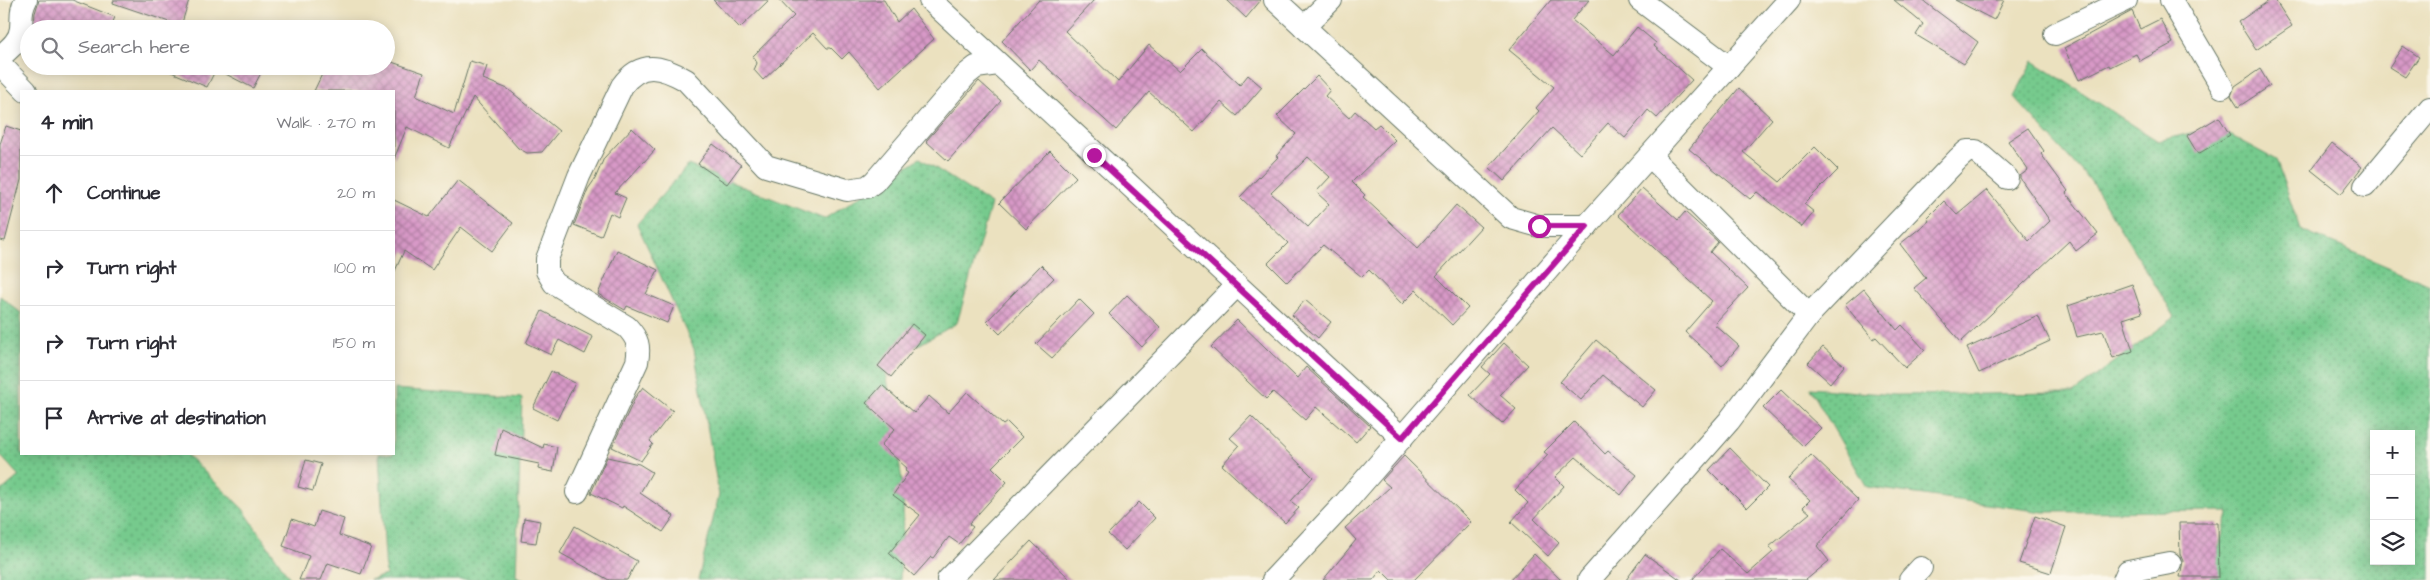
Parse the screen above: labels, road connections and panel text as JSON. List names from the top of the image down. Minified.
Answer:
{"page":{"search":"Search here","heading":["4 min","Walk · 270 m"],"list":[["Continue","20 m"],["Turn right","100 m"],["Turn right","150 m"],"Arrive at destination"],"map_buttons":["+","−"]}}
